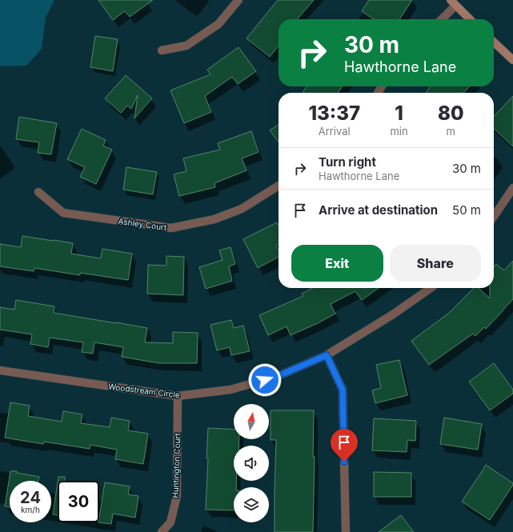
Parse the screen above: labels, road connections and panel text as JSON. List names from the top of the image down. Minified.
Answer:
{"streets":{"street":["Ashley Court","Woodstream Circle","Huntington Court"]},"crossings":[["Woodstream Circle","Huntington Court"]],"north":"top","page":{"turn":["30 m","Hawthorne Lane"],"eta":["13:37","Arrival","1","min","80","m"],"list":[{"name":"Turn right","note":"Hawthorne Lane","value":"30 m"},{"name":"Arrive at destination","value":"50 m"}],"buttons":["Exit","Share"],"speed":"24 km/h","limit":"30"}}
